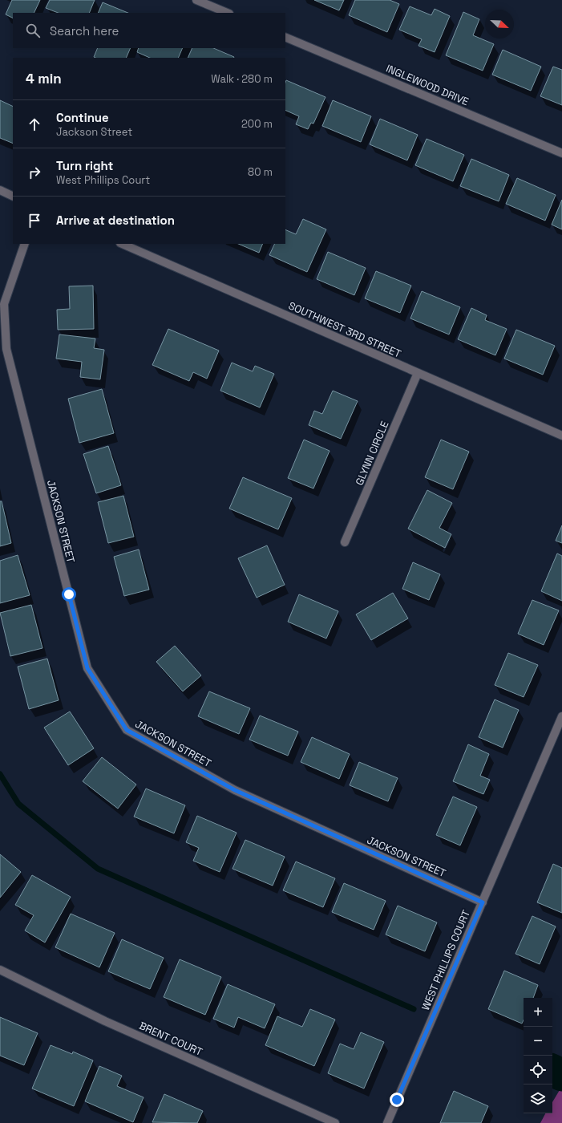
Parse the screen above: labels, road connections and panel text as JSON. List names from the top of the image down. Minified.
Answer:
{"streets":{"street":["INGLEWOOD DRIVE","SOUTHWEST 3RD STREET","GLYNN CIRCLE","JACKSON STREET","WEST PHILLIPS COURT","BRENT COURT"]},"crossings":[["SOUTHWEST 3RD STREET","GLYNN CIRCLE"],["JACKSON STREET","WEST PHILLIPS COURT"]],"north":"bottom right","page":{"search":"Search here","heading":["4 min","Walk · 280 m"],"list":[["Continue","Jackson Street","200 m"],["Turn right","West Phillips Court","80 m"],"Arrive at destination"],"map_buttons":["+","−"]}}
